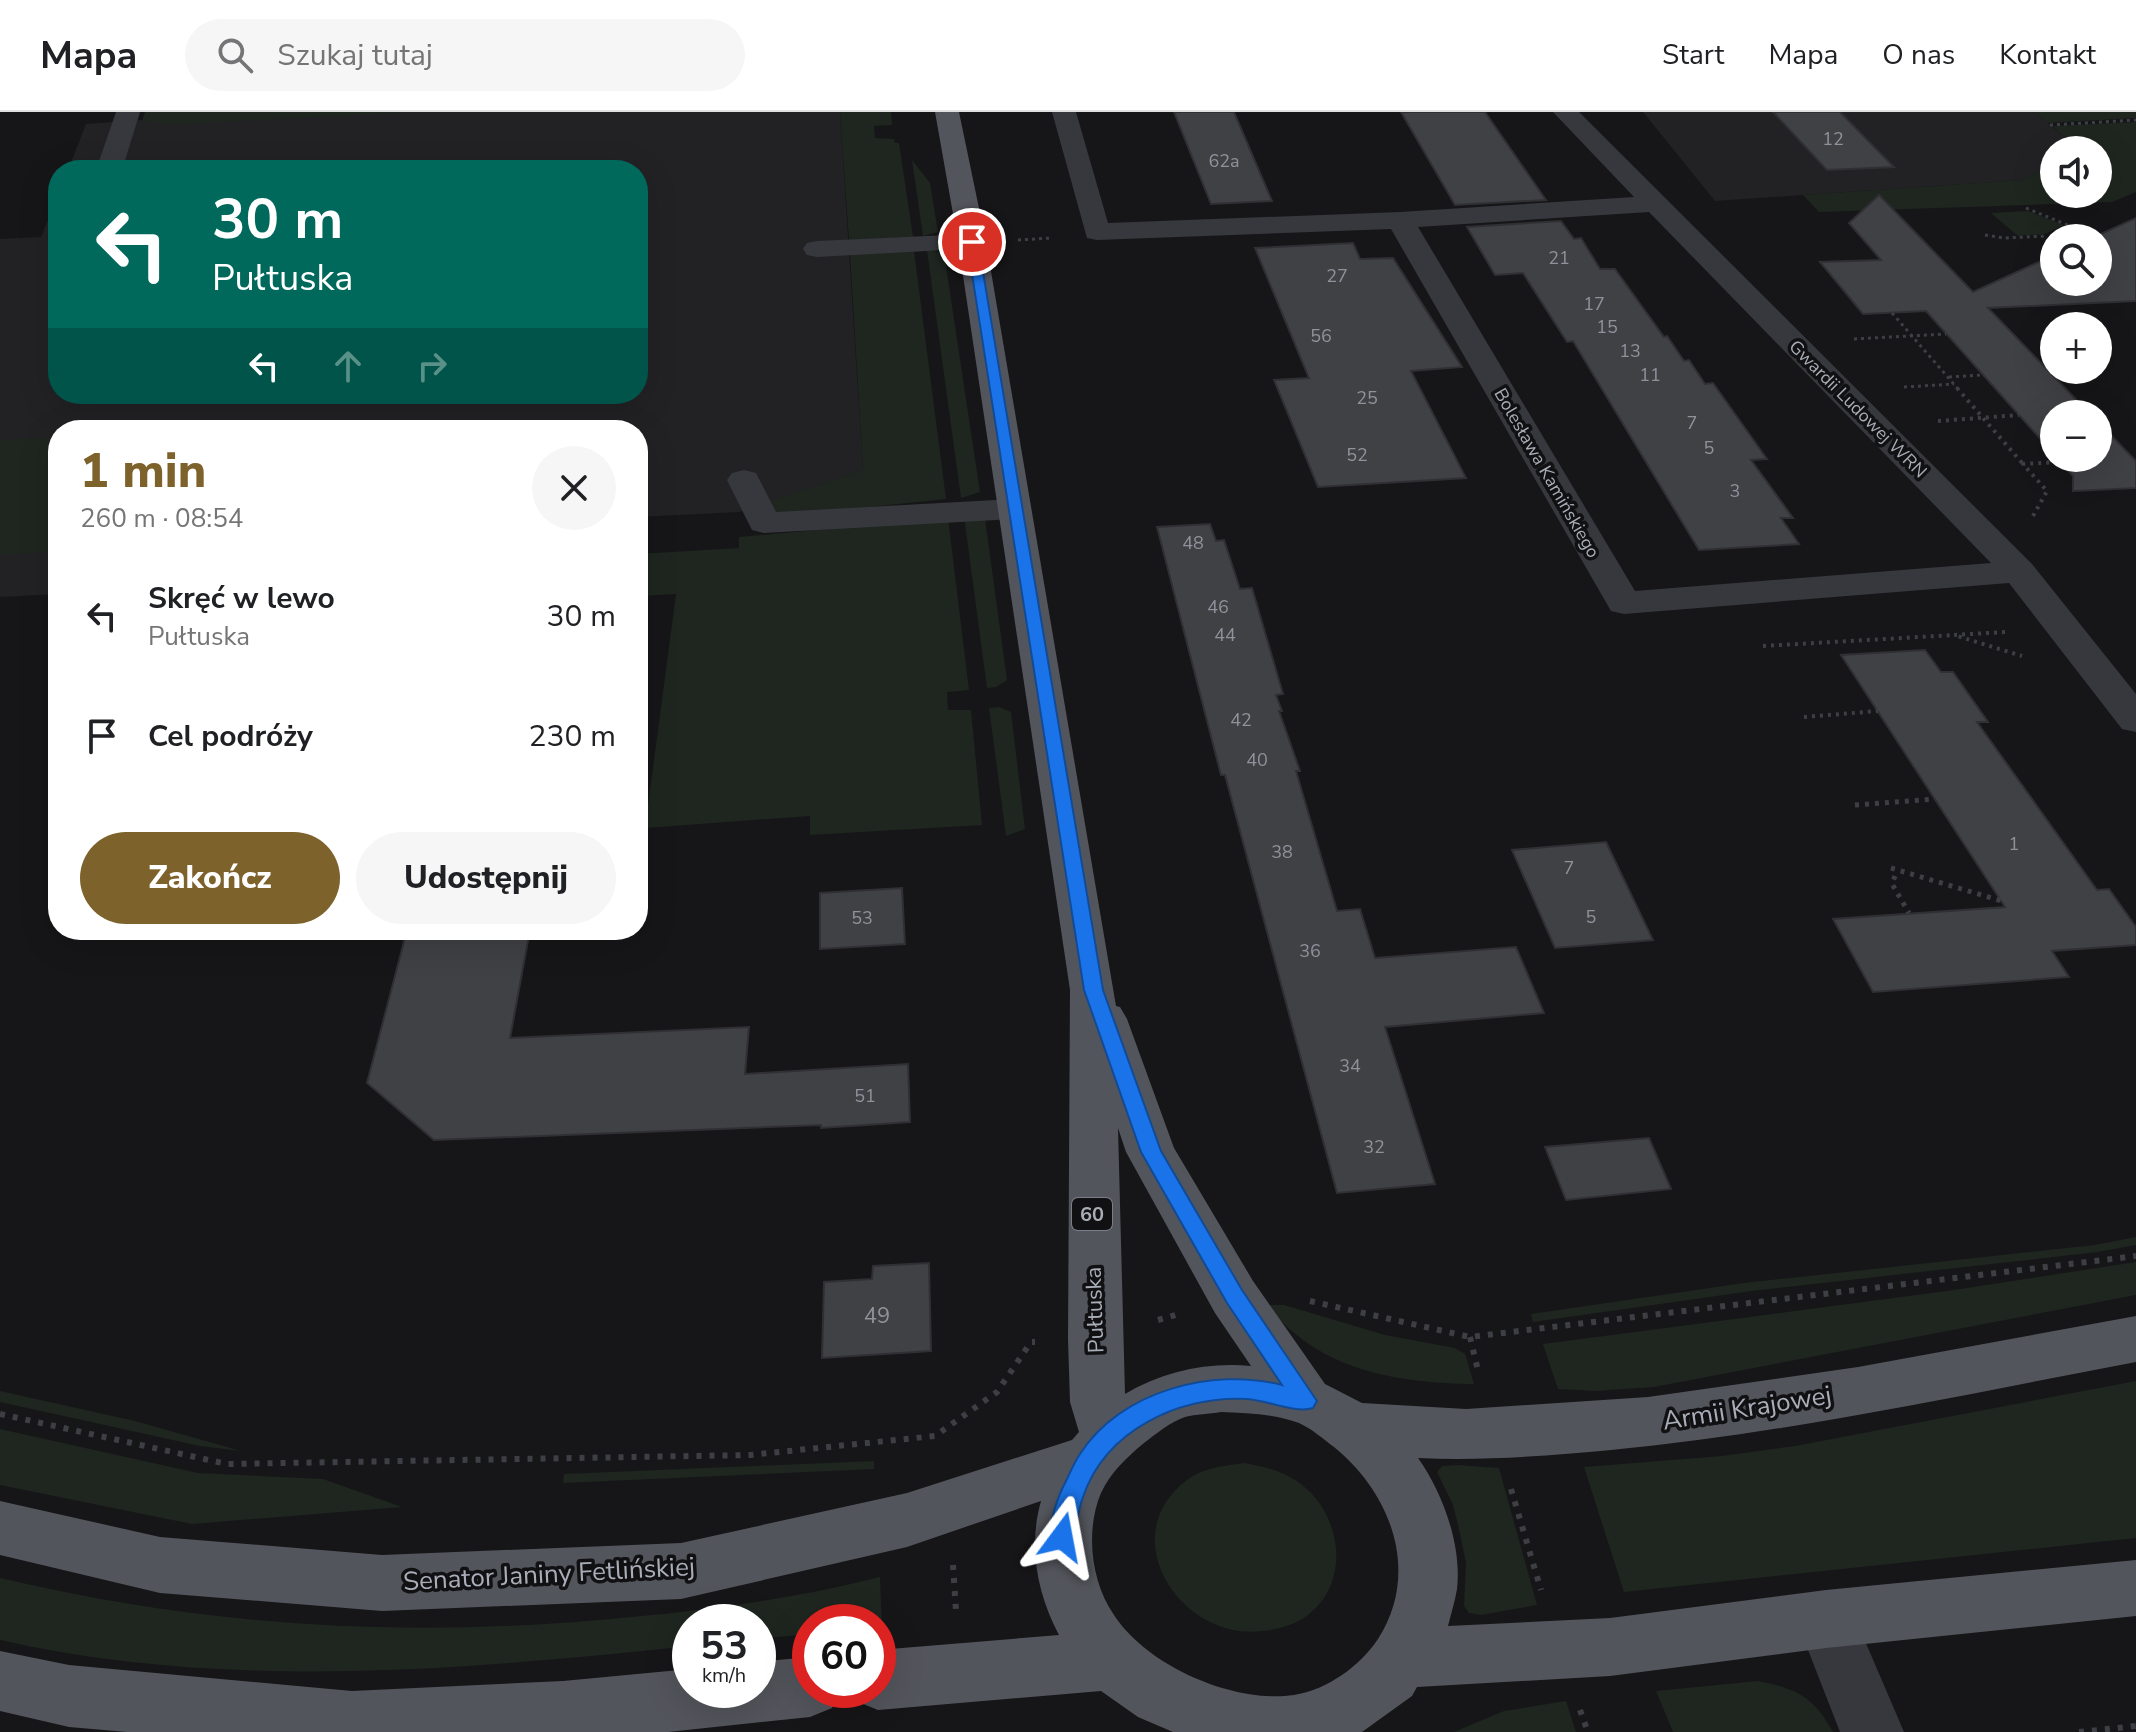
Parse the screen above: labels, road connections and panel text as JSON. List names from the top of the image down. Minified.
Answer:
{"streets":{"main road":["60","Pułtuska","Armii Krajowej","Senator Janiny Fetlińskiej"],"street":["Gwardii Ludowej WRN","Bolesława Kamińskiego"]},"crossings":[["Gwardii Ludowej WRN","Bolesława Kamińskiego"],["Pułtuska","Senator Janiny Fetlińskiej"]],"house_numbers":["12","62a","21","27","17","15","56","13","11","25","7","5","52","3","48","46","44","42","40","1","38","7","5","53","36","34","51","32","49"],"page":{"header":"Mapa","search":"Szukaj tutaj","nav":["Start","Mapa","O nas","Kontakt"],"map_buttons":["+","−"],"turn":["30 m","Pułtuska"],"heading":["1 min","260 m · 08:54"],"list":[{"name":"Skręć w lewo","note":"Pułtuska","value":"30 m"},{"name":"Cel podróży","value":"230 m"}],"buttons":["Zakończ","Udostępnij"],"speed":"53 km/h","limit":"60"}}
